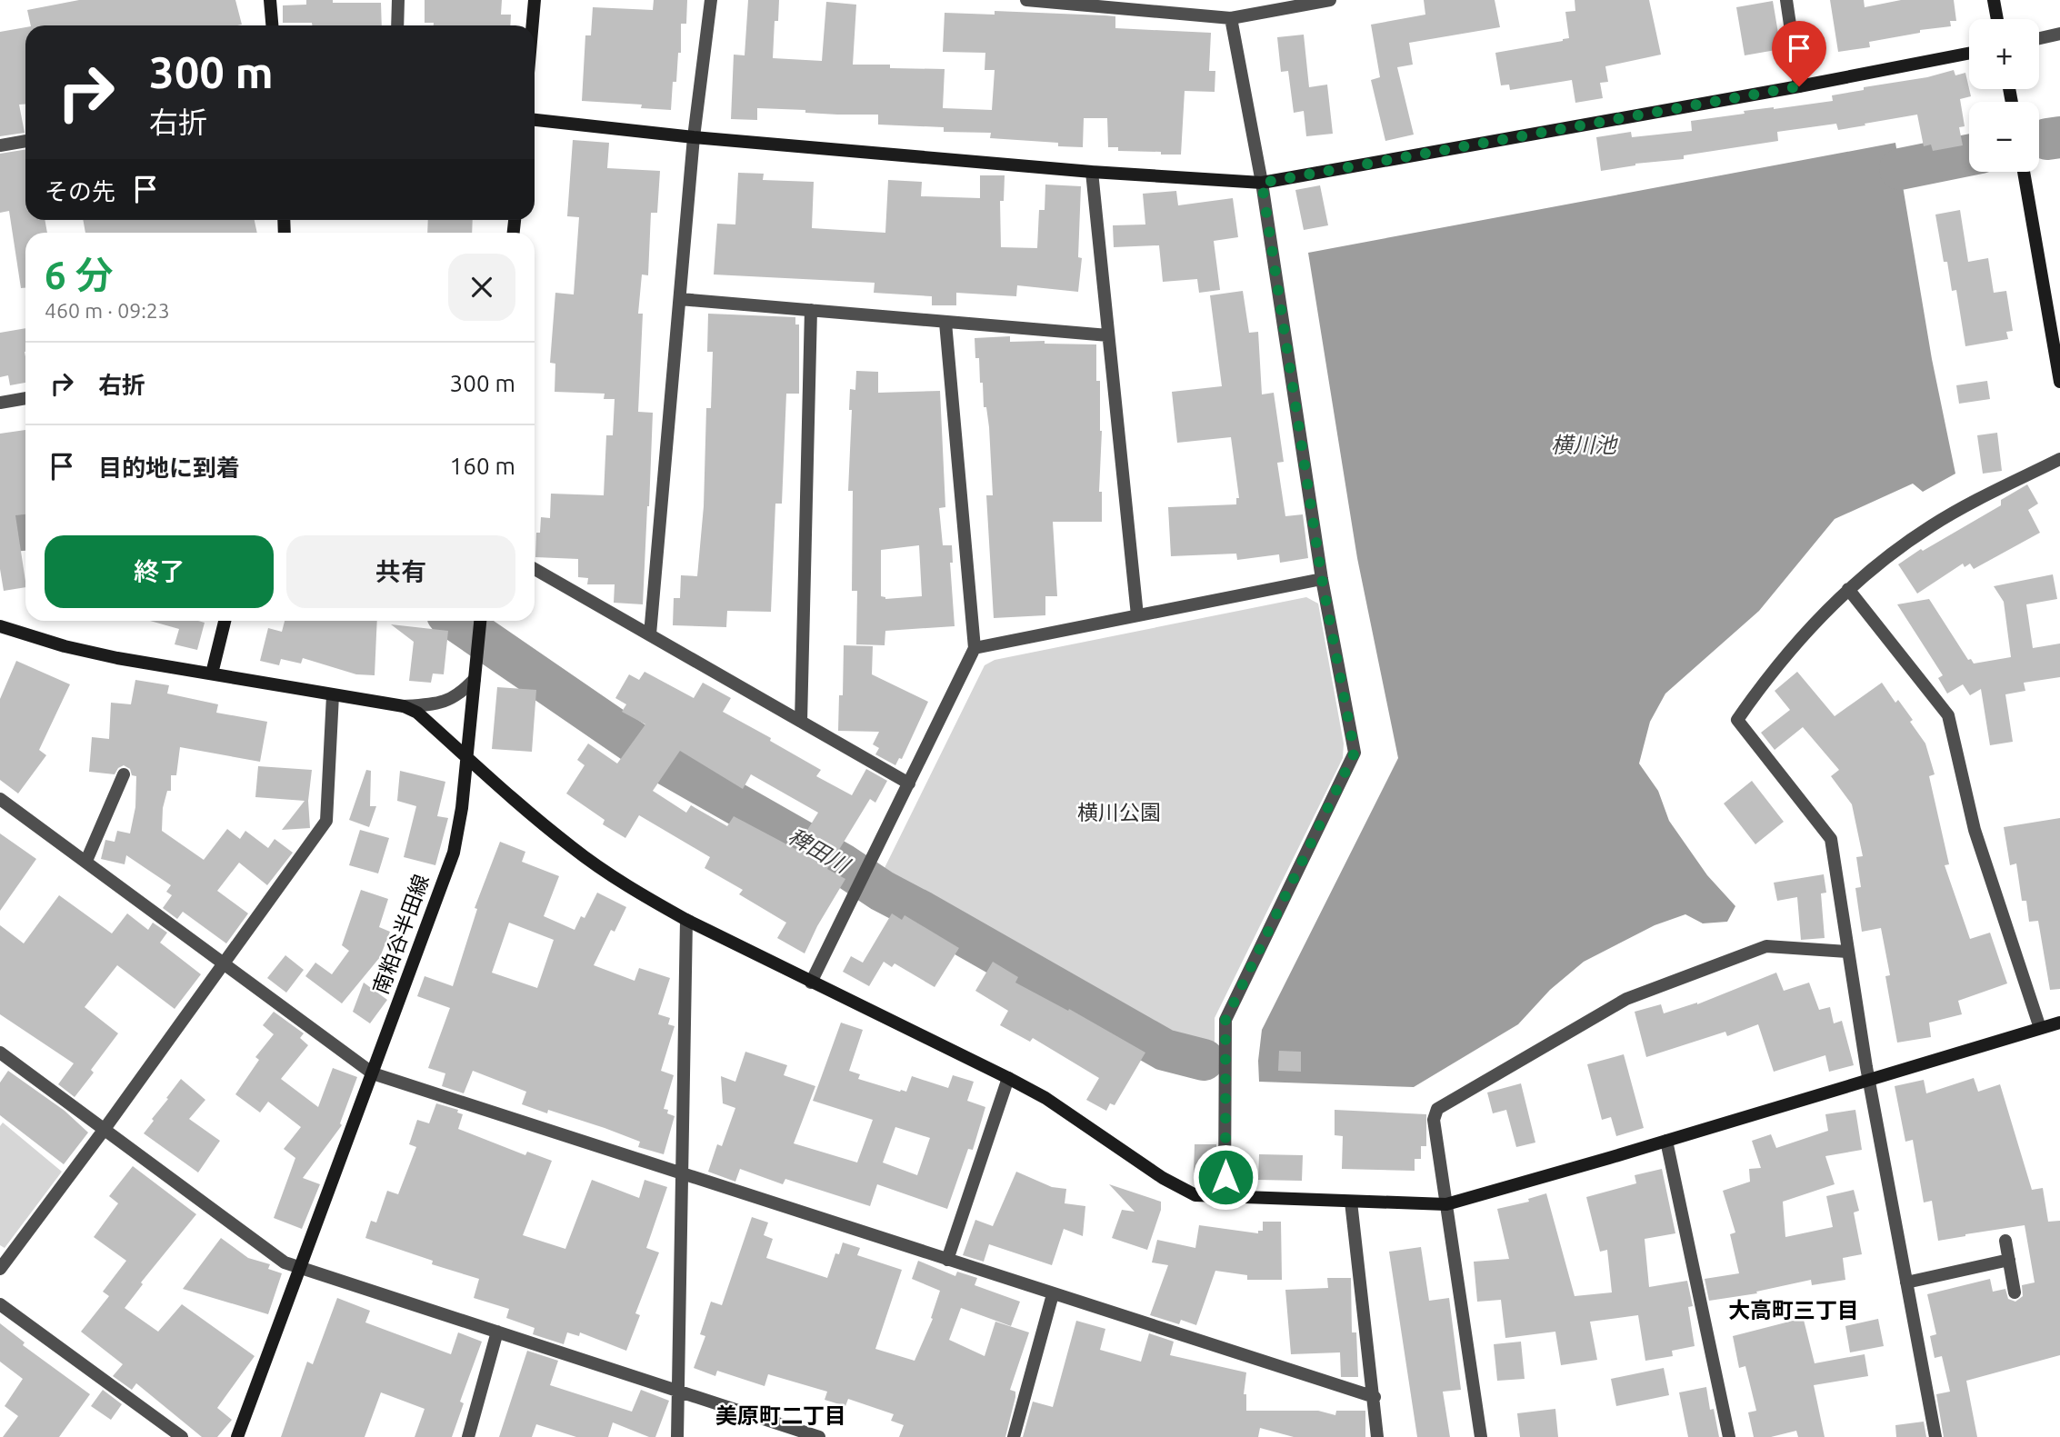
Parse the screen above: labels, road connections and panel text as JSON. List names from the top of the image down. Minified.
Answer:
{"streets":{"street":["南粕谷半田線"]},"districts":["大高町三丁目","美原町二丁目"],"water":["横川池","稗田川"],"parks":["横川公園"],"page":{"map_buttons":["+","−"],"turn":["300 m","右折"],"then":"その先","heading":["6 分","460 m · 09:23"],"list":[{"name":"右折","value":"300 m"},{"name":"目的地に到着","value":"160 m"}],"buttons":["終了","共有"]}}
